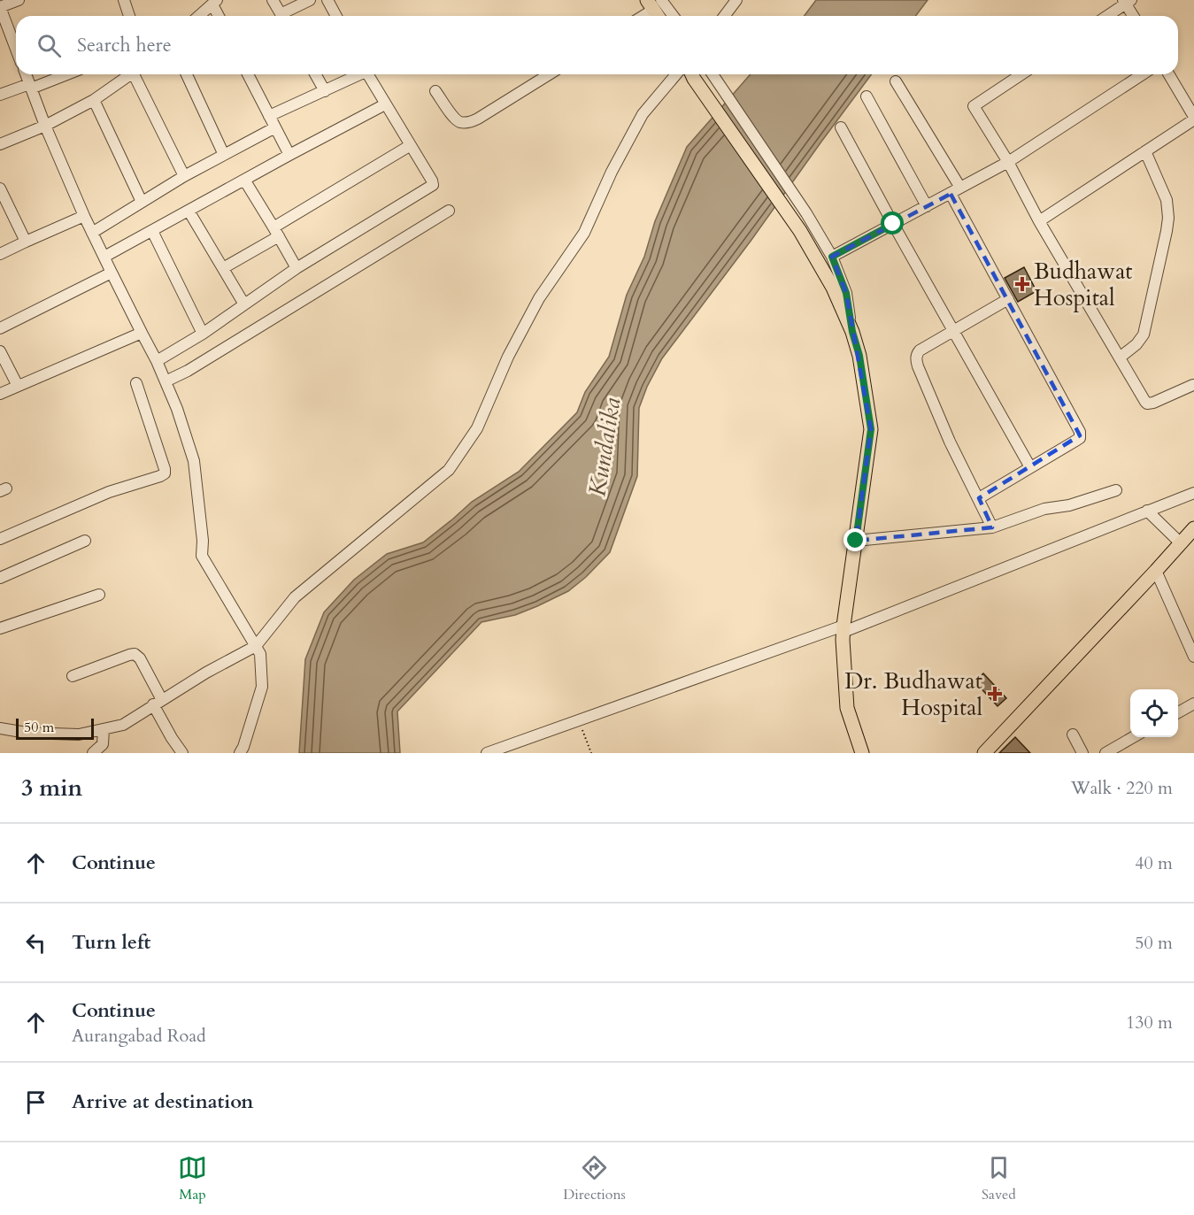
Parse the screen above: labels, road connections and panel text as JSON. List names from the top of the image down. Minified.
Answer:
{"water":["Kundalika"],"places":{"health":["Budhawat Hospital","Dr. Budhawat Hospital"]},"scale_bar":"50 m","page":{"search":"Search here","scale":"50 m","heading":["3 min","Walk · 220 m"],"list":[["Continue","40 m"],["Turn left","50 m"],["Continue","Aurangabad Road","130 m"],"Arrive at destination"],"nav":["Map","Directions","Saved"]}}
